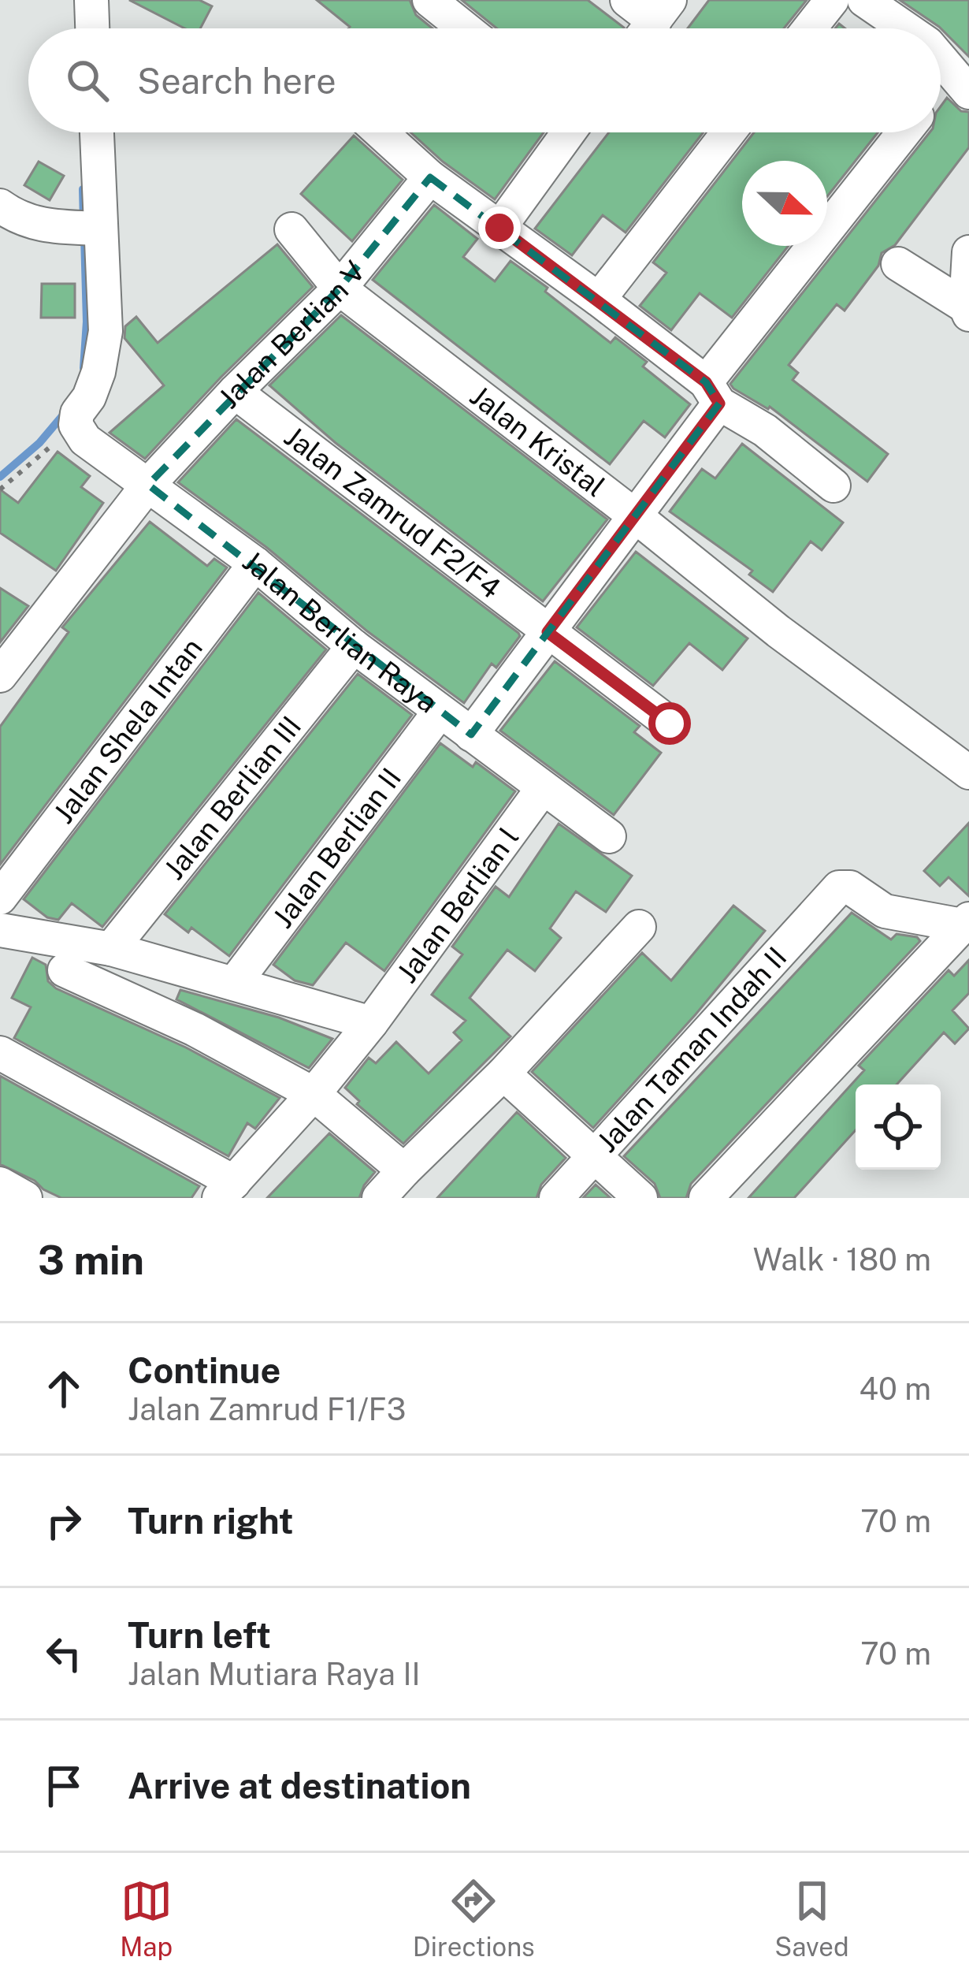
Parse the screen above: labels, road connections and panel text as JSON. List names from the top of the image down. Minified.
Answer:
{"streets":{"street":["Jalan Berlian V","Jalan Kristal","Jalan Zamrud F2/F4","Jalan Berlian Raya","Jalan Shela Intan","Jalan Berlian III","Jalan Berlian II","Jalan Berlian l","Jalan Taman Indah II"]},"crossings":[["Jalan Berlian V","Jalan Kristal"],["Jalan Berlian V","Jalan Zamrud F2/F4"],["Jalan Berlian V","Jalan Berlian Raya"],["Jalan Berlian Raya","Jalan Shela Intan"],["Jalan Berlian Raya","Jalan Berlian III"],["Jalan Berlian Raya","Jalan Berlian II"],["Jalan Berlian Raya","Jalan Berlian l"]],"north":"right","page":{"search":"Search here","heading":["3 min","Walk · 180 m"],"list":[["Continue","Jalan Zamrud F1/F3","40 m"],["Turn right","70 m"],["Turn left","Jalan Mutiara Raya II","70 m"],"Arrive at destination"],"nav":["Map","Directions","Saved"]}}
